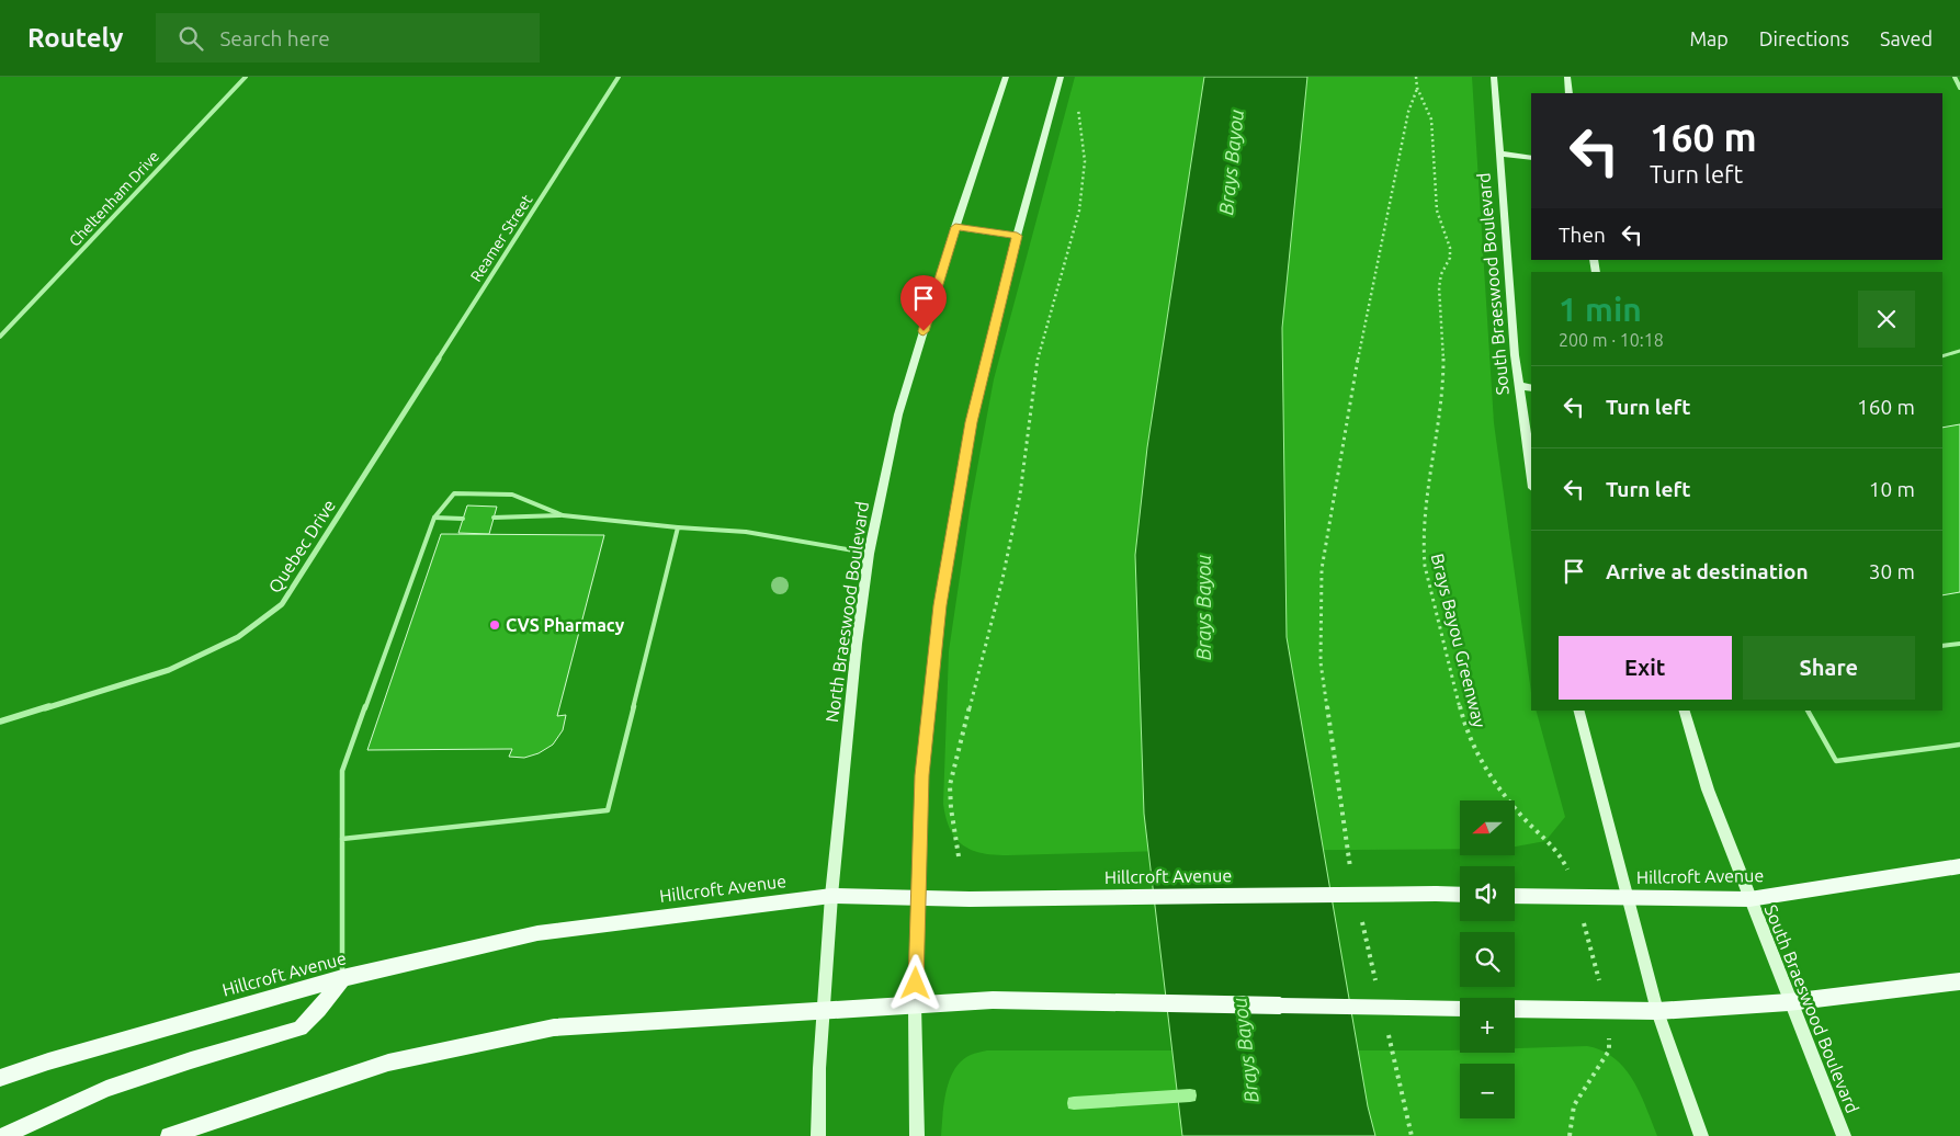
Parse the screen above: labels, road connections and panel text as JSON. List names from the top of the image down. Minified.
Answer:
{"streets":{"main road":["South Braeswood Boulevard","North Braeswood Boulevard","Hillcroft Avenue"],"street":["Cheltenham Drive","Reamer Street","Quebec Drive"],"path":["Brays Bayou Greenway"]},"crossings":[["Reamer Street","Quebec Drive"],["South Braeswood Boulevard","Hillcroft Avenue"],["North Braeswood Boulevard","Hillcroft Avenue"],["Brays Bayou Greenway","Hillcroft Avenue"]],"water":["Brays Bayou"],"places":["CVS Pharmacy"],"north":"left","page":{"header":"Routely","search":"Search here","nav":["Map","Directions","Saved"],"turn":["160 m","Turn left"],"then":"Then","heading":["1 min","200 m · 10:18"],"list":[{"name":"Turn left","value":"160 m"},{"name":"Turn left","value":"10 m"},{"name":"Arrive at destination","value":"30 m"}],"buttons":["Exit","Share"],"map_buttons":["+","−"]}}
